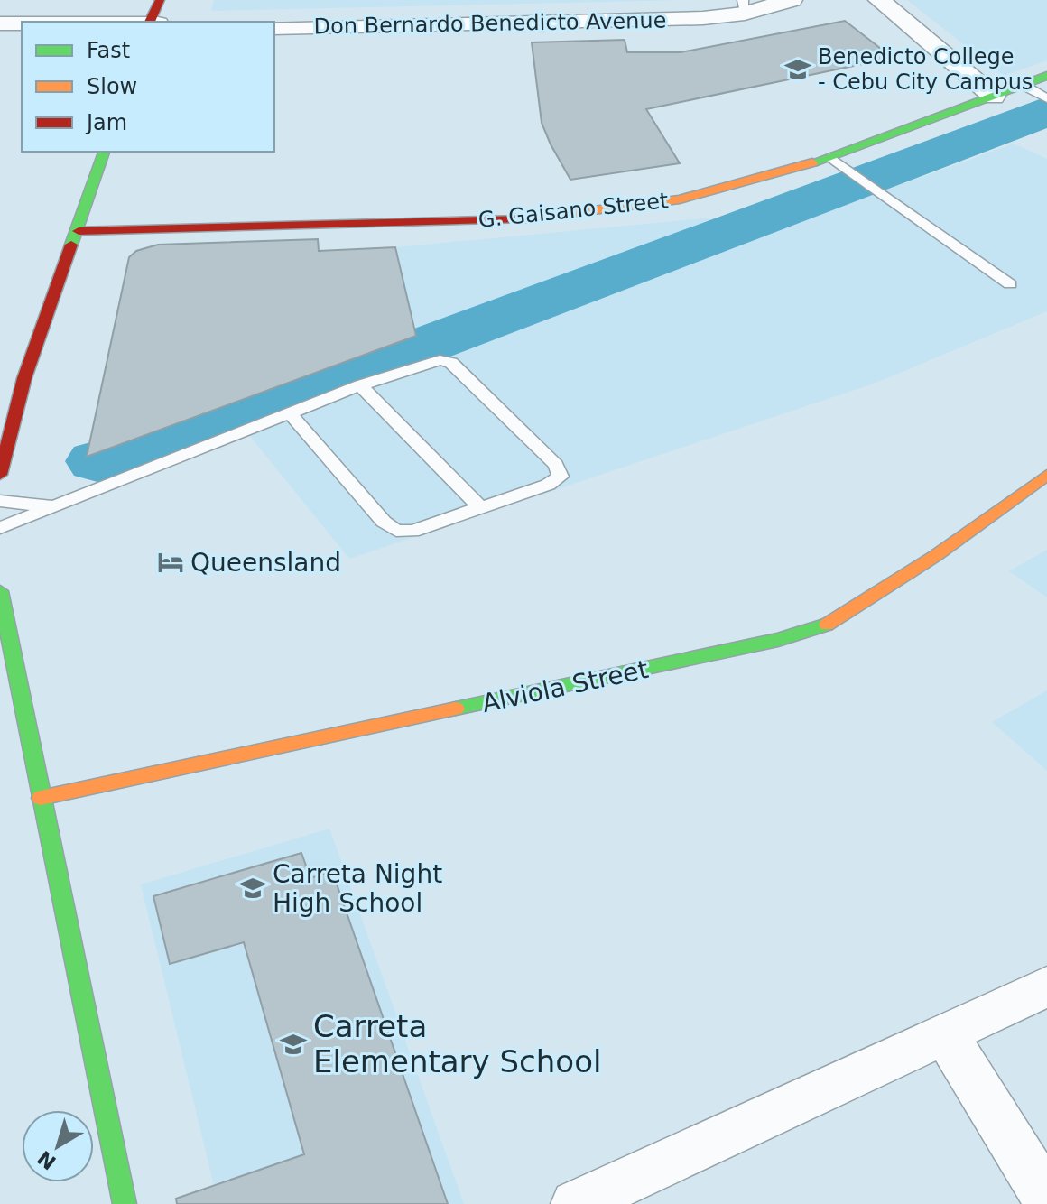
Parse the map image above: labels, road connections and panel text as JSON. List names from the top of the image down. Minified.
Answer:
{"streets":{"street":["Don Bernardo Benedicto Avenue","G. Gaisano Street","Alviola Street"]},"places":{"school or university":["Benedicto College - Cebu City Campus","Carreta Night High School","Carreta Elementary School"],"hotel":["Queensland"]},"legend":["Fast","Slow","Jam"],"north":"bottom left"}
